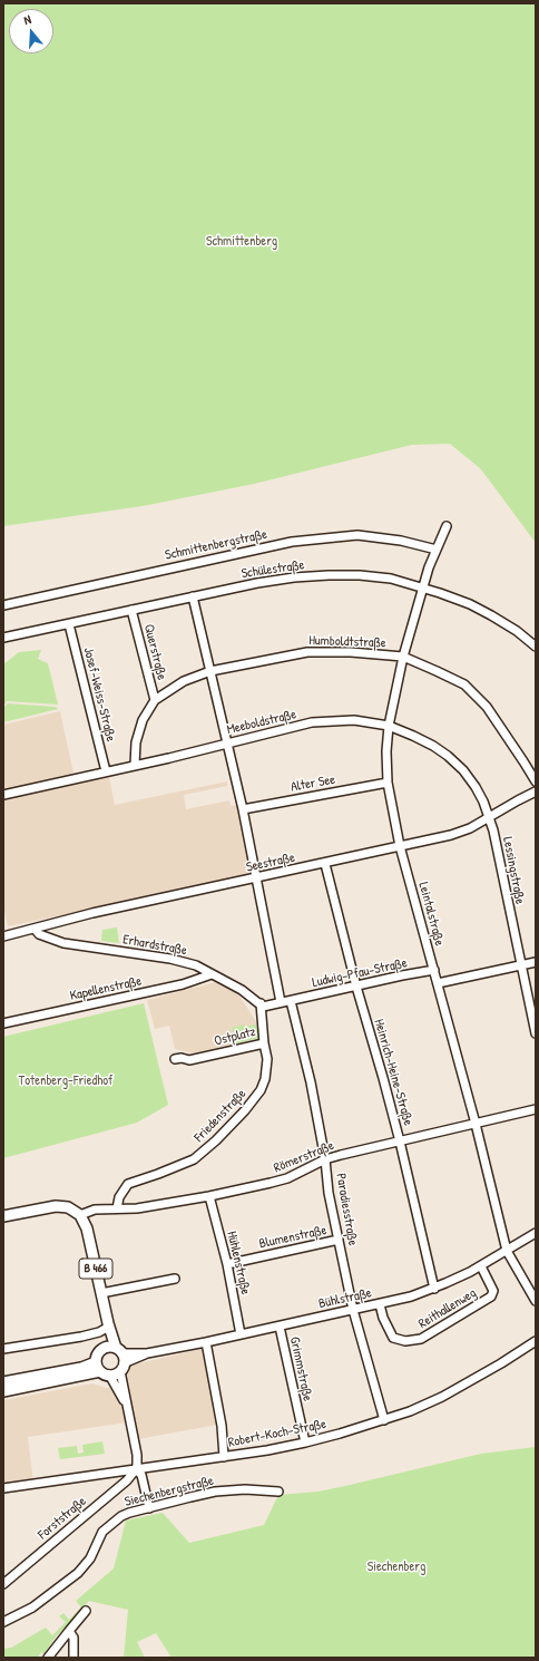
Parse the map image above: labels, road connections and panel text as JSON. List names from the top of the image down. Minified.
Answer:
{"streets":{"main road":["B 466"],"street":["Schmittenbergstraße","Schülestraße","Humboldtstraße","Querstraße","Josef-Weiss-Straße","Meeboldstraße","Alter See","Seestraße","Lessingstraße","Leintalstraße","Erhardstraße","Ludwig-Pfau-Straße","Kapellenstraße","Ostplatz","Heinrich-Heine-Straße","Friedenstraße","Römerstraße","Paradiesstraße","Blumenstraße","Hühlenstraße","Bühlstraße","Reithallenweg","Grimmstraße","Robert-Koch-Straße","Siechenbergstraße","Forststraße"]},"crossings":[["Schmittenbergstraße","Leintalstraße"],["Schülestraße","Querstraße"],["Schülestraße","Josef-Weiss-Straße"],["Schülestraße","Leintalstraße"],["Humboldtstraße","Querstraße"],["Humboldtstraße","Meeboldstraße"],["Humboldtstraße","Leintalstraße"],["Josef-Weiss-Straße","Meeboldstraße"],["Meeboldstraße","Seestraße"],["Meeboldstraße","Lessingstraße"],["Meeboldstraße","Leintalstraße"],["Alter See","Leintalstraße"],["Seestraße","Lessingstraße"],["Seestraße","Leintalstraße"],["Seestraße","Erhardstraße"],["Seestraße","Heinrich-Heine-Straße"],["Leintalstraße","Ludwig-Pfau-Straße"],["Leintalstraße","Römerstraße"],["Leintalstraße","Bühlstraße"],["Erhardstraße","Kapellenstraße"],["Erhardstraße","Ostplatz"],["Ludwig-Pfau-Straße","Heinrich-Heine-Straße"],["Ludwig-Pfau-Straße","Paradiesstraße"],["Ostplatz","Friedenstraße"],["Heinrich-Heine-Straße","Römerstraße"],["Heinrich-Heine-Straße","Bühlstraße"],["Friedenstraße","Römerstraße"],["Römerstraße","Paradiesstraße"],["Römerstraße","Hühlenstraße"],["Römerstraße","B 466"],["Paradiesstraße","Blumenstraße"],["Paradiesstraße","Bühlstraße"],["Paradiesstraße","Robert-Koch-Straße"],["Blumenstraße","Hühlenstraße"],["Hühlenstraße","Bühlstraße"],["B 466","Bühlstraße"],["Bühlstraße","Reithallenweg"],["Bühlstraße","Grimmstraße"],["Grimmstraße","Robert-Koch-Straße"],["Robert-Koch-Straße","Forststraße"]],"parks":["Schmittenberg","Totenberg-Friedhof","Siechenberg"],"north":"top"}
